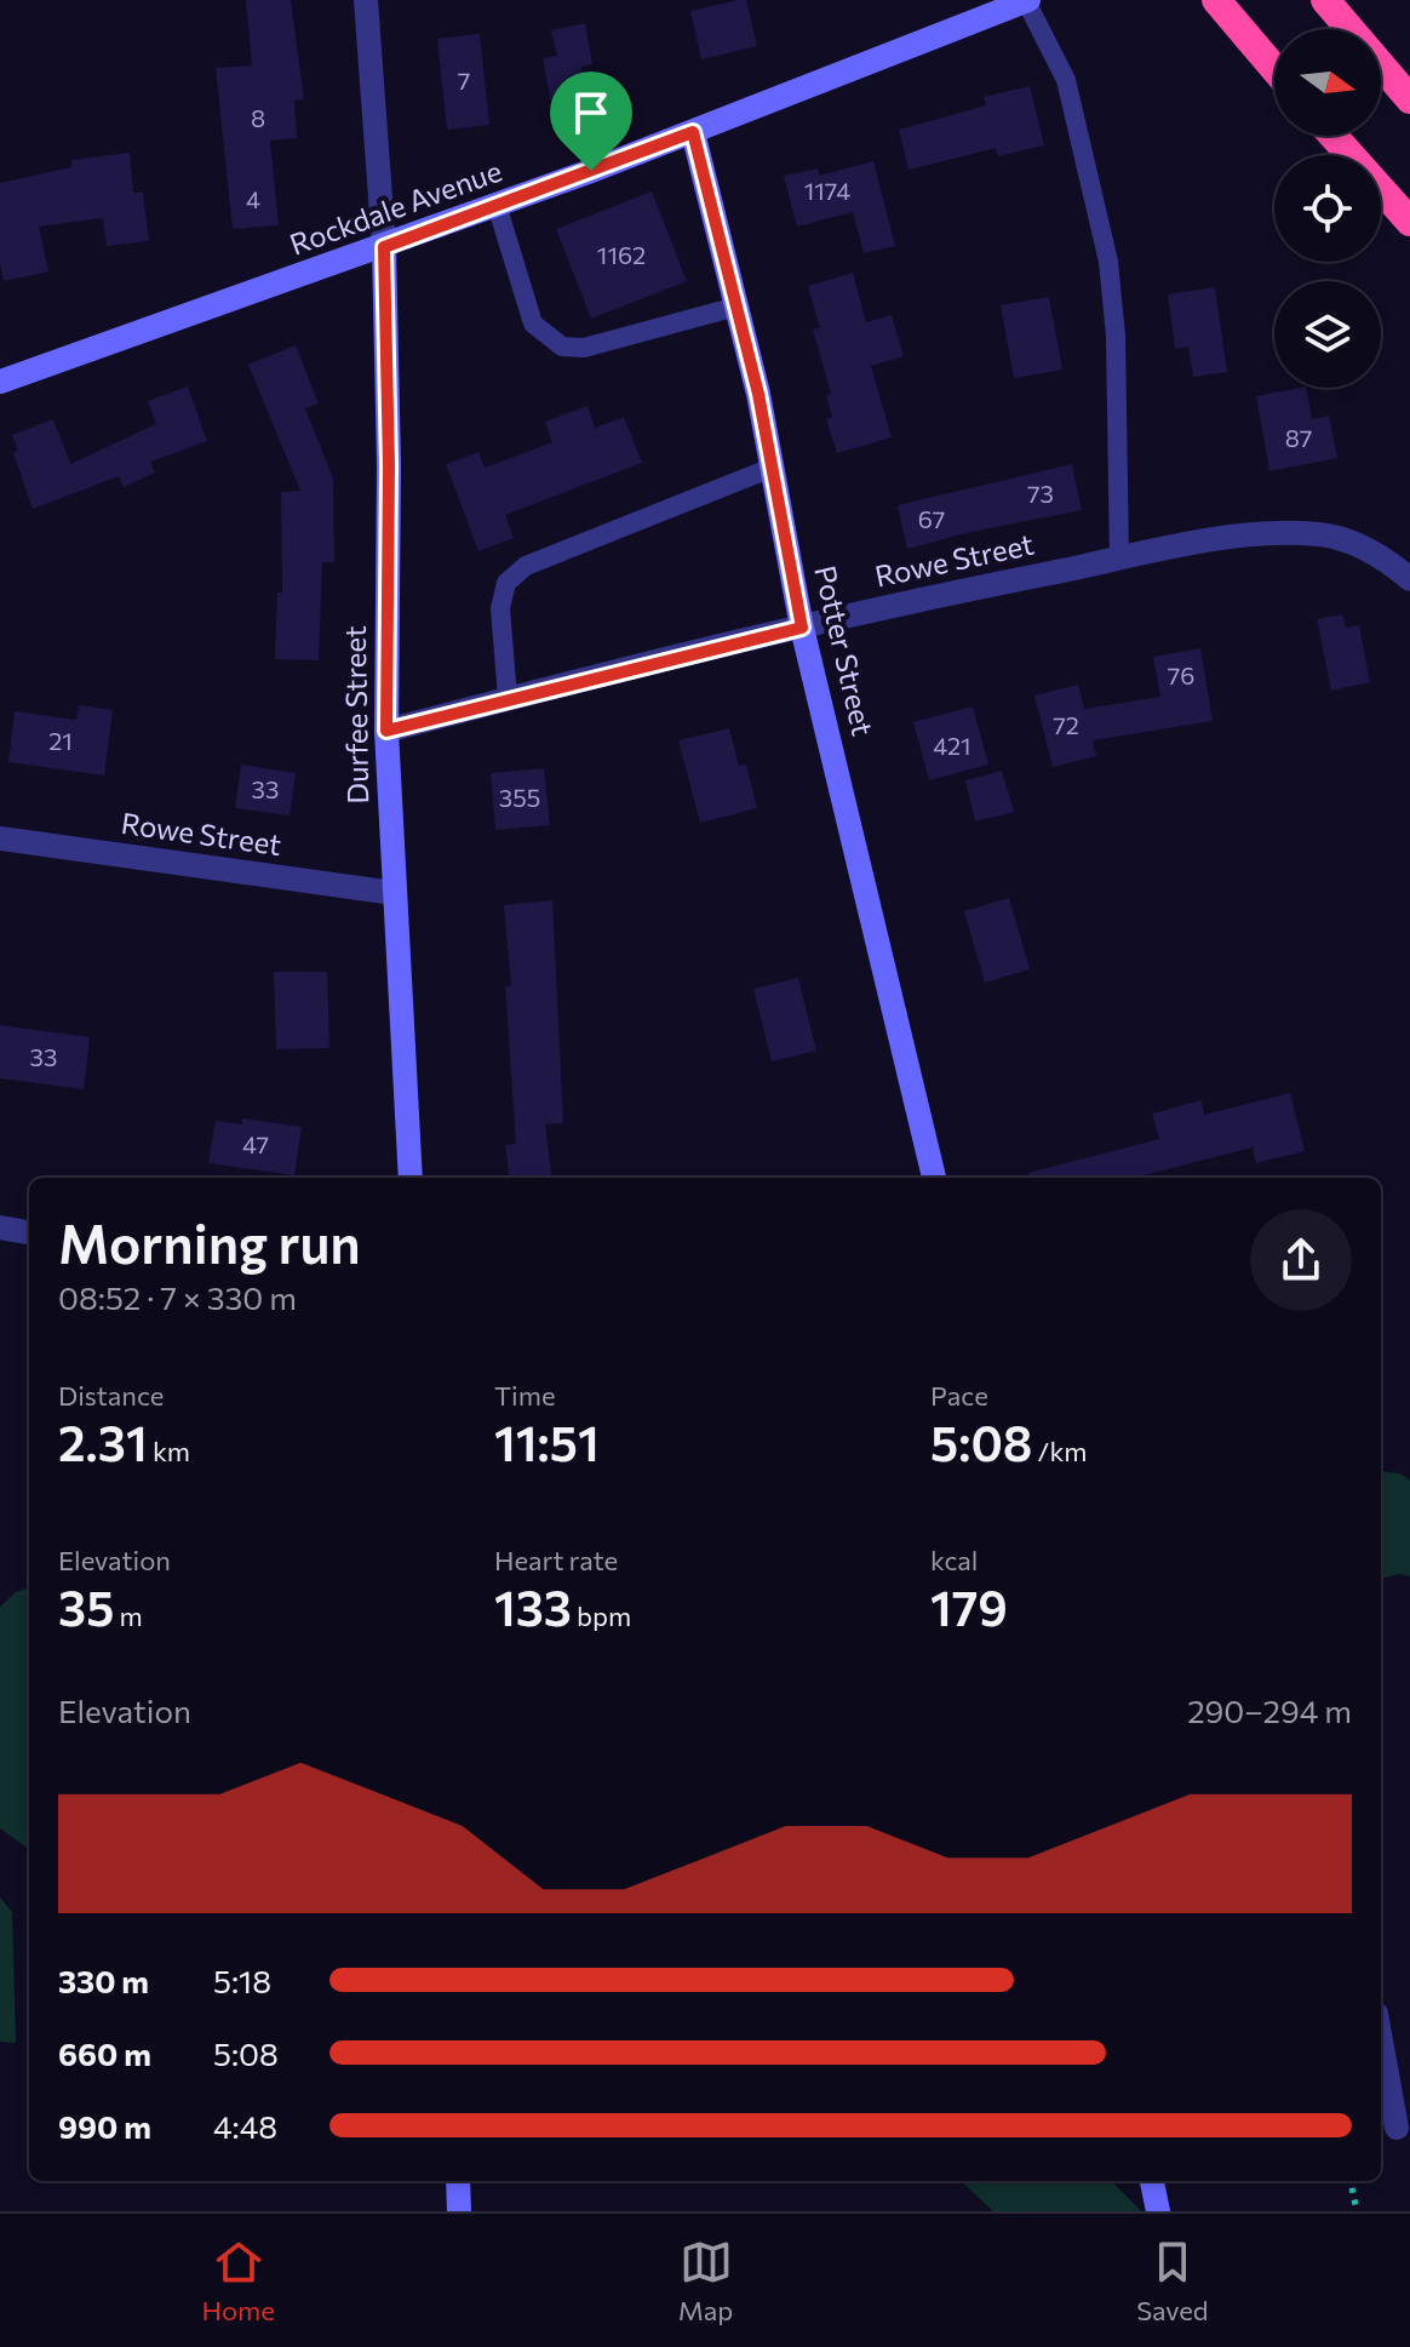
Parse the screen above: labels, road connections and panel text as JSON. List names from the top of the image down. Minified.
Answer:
{"streets":{"main road":["Rockdale Avenue","Potter Street","Durfee Street"],"street":["Rowe Street"]},"crossings":[["Rockdale Avenue","Potter Street"],["Rockdale Avenue","Durfee Street"],["Rowe Street","Potter Street"],["Rowe Street","Durfee Street"]],"house_numbers":["7","8","1174","4","1162","87","73","67","76","72","21","421","33","355","33","47"],"north":"right","page":{"heading":["Morning run","08:52 · 7 × 330 m"],"stats":[["Distance","2.31 km"],["Time","11:51"],["Pace","5:08 /km"],["Elevation","35 m"],["Heart rate","133 bpm"],["kcal","179"]],"chart":["Elevation","290–294 m"],"list":[{"name":"330 m","note":"5:18"},{"name":"660 m","note":"5:08"},{"name":"990 m","note":"4:48"}],"tabs":["Home","Map","Saved"]}}
